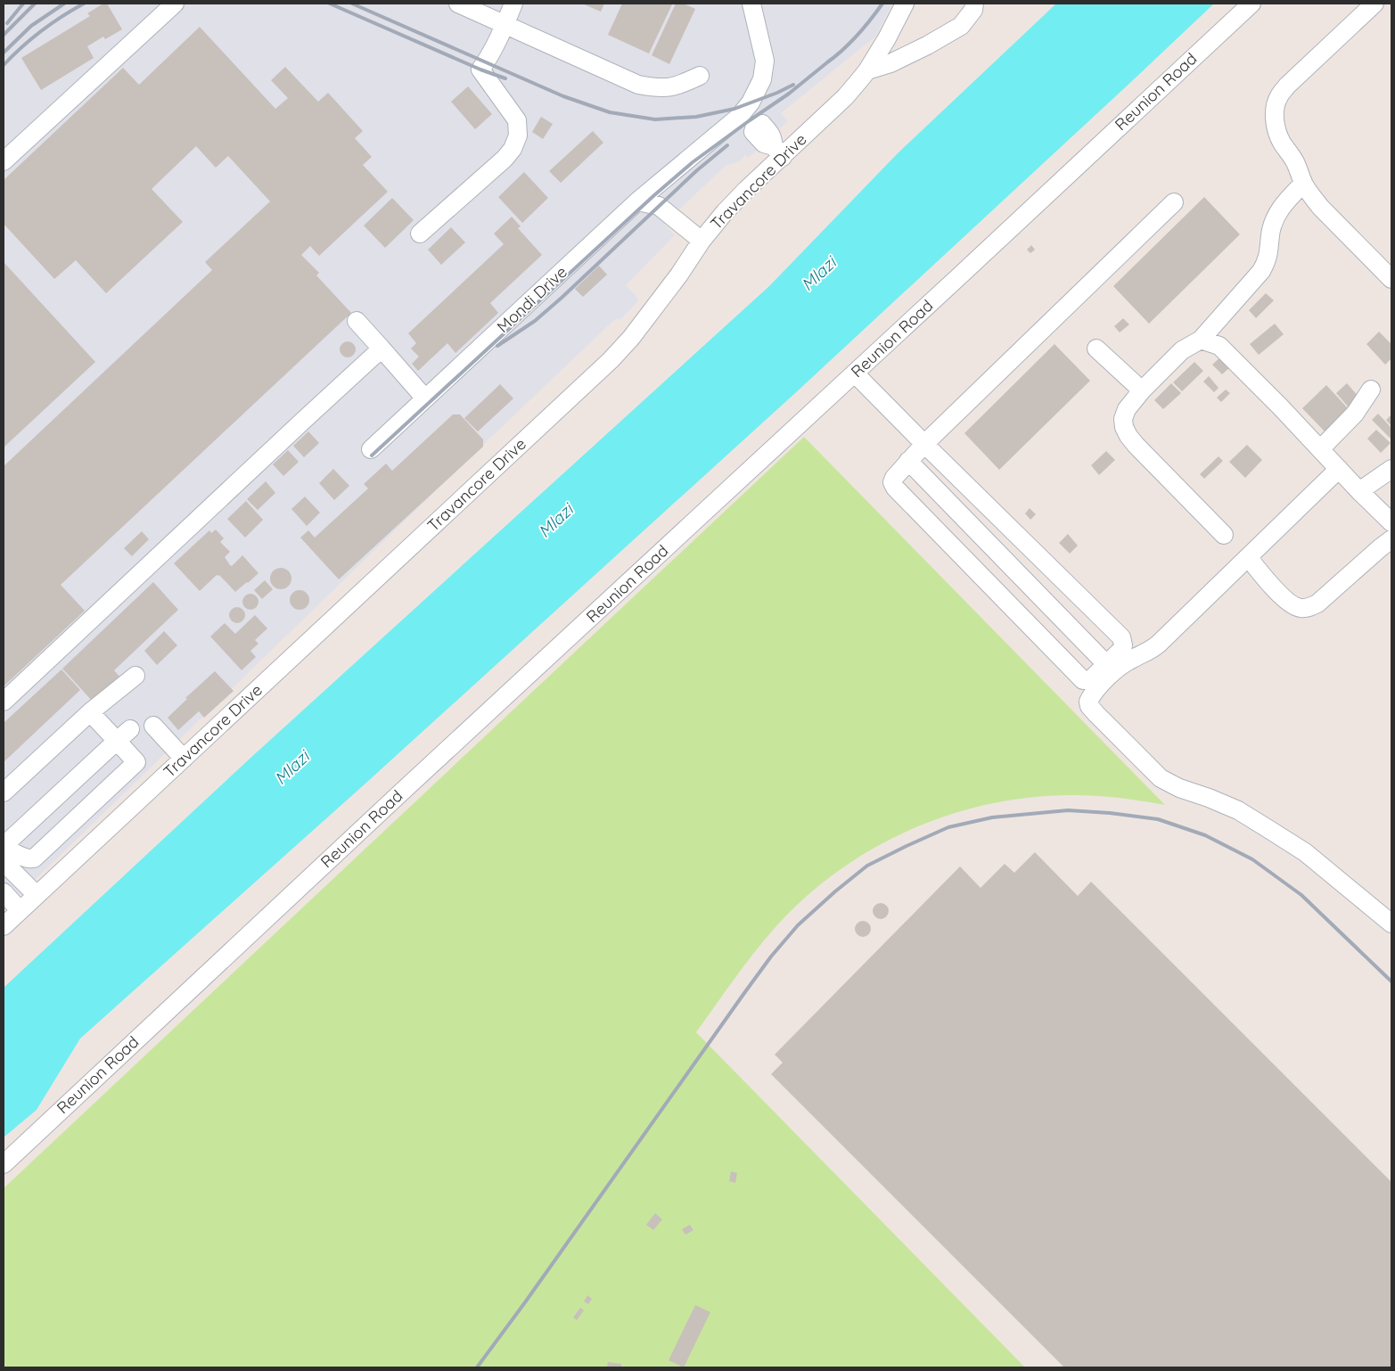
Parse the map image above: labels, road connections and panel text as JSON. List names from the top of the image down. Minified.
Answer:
{"streets":{"street":["Reunion Road","Travancore Drive","Mondi Drive"]},"water":["Mlazi"]}
